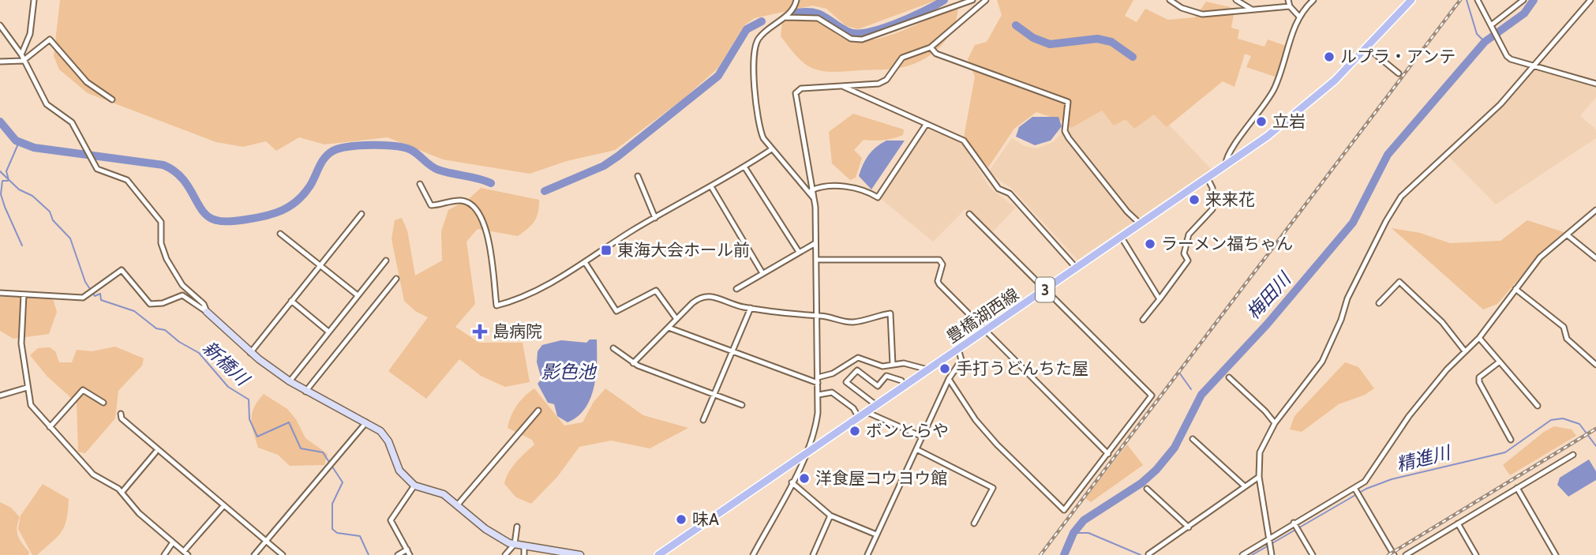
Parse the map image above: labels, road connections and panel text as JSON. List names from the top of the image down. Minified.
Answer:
{"streets":{"main road":["3","豊橋湖西線"]},"water":["梅田川","新橋川","影色池","精進川"],"places":{"other":["ルプラ・アンテ","立岩","来来花","ラーメン福ちゃん","手打うどんちた屋","ボンとらや","洋食屋コウヨウ館","味A"],"transit":["東海大会ホール前"],"health":["島病院"]}}
